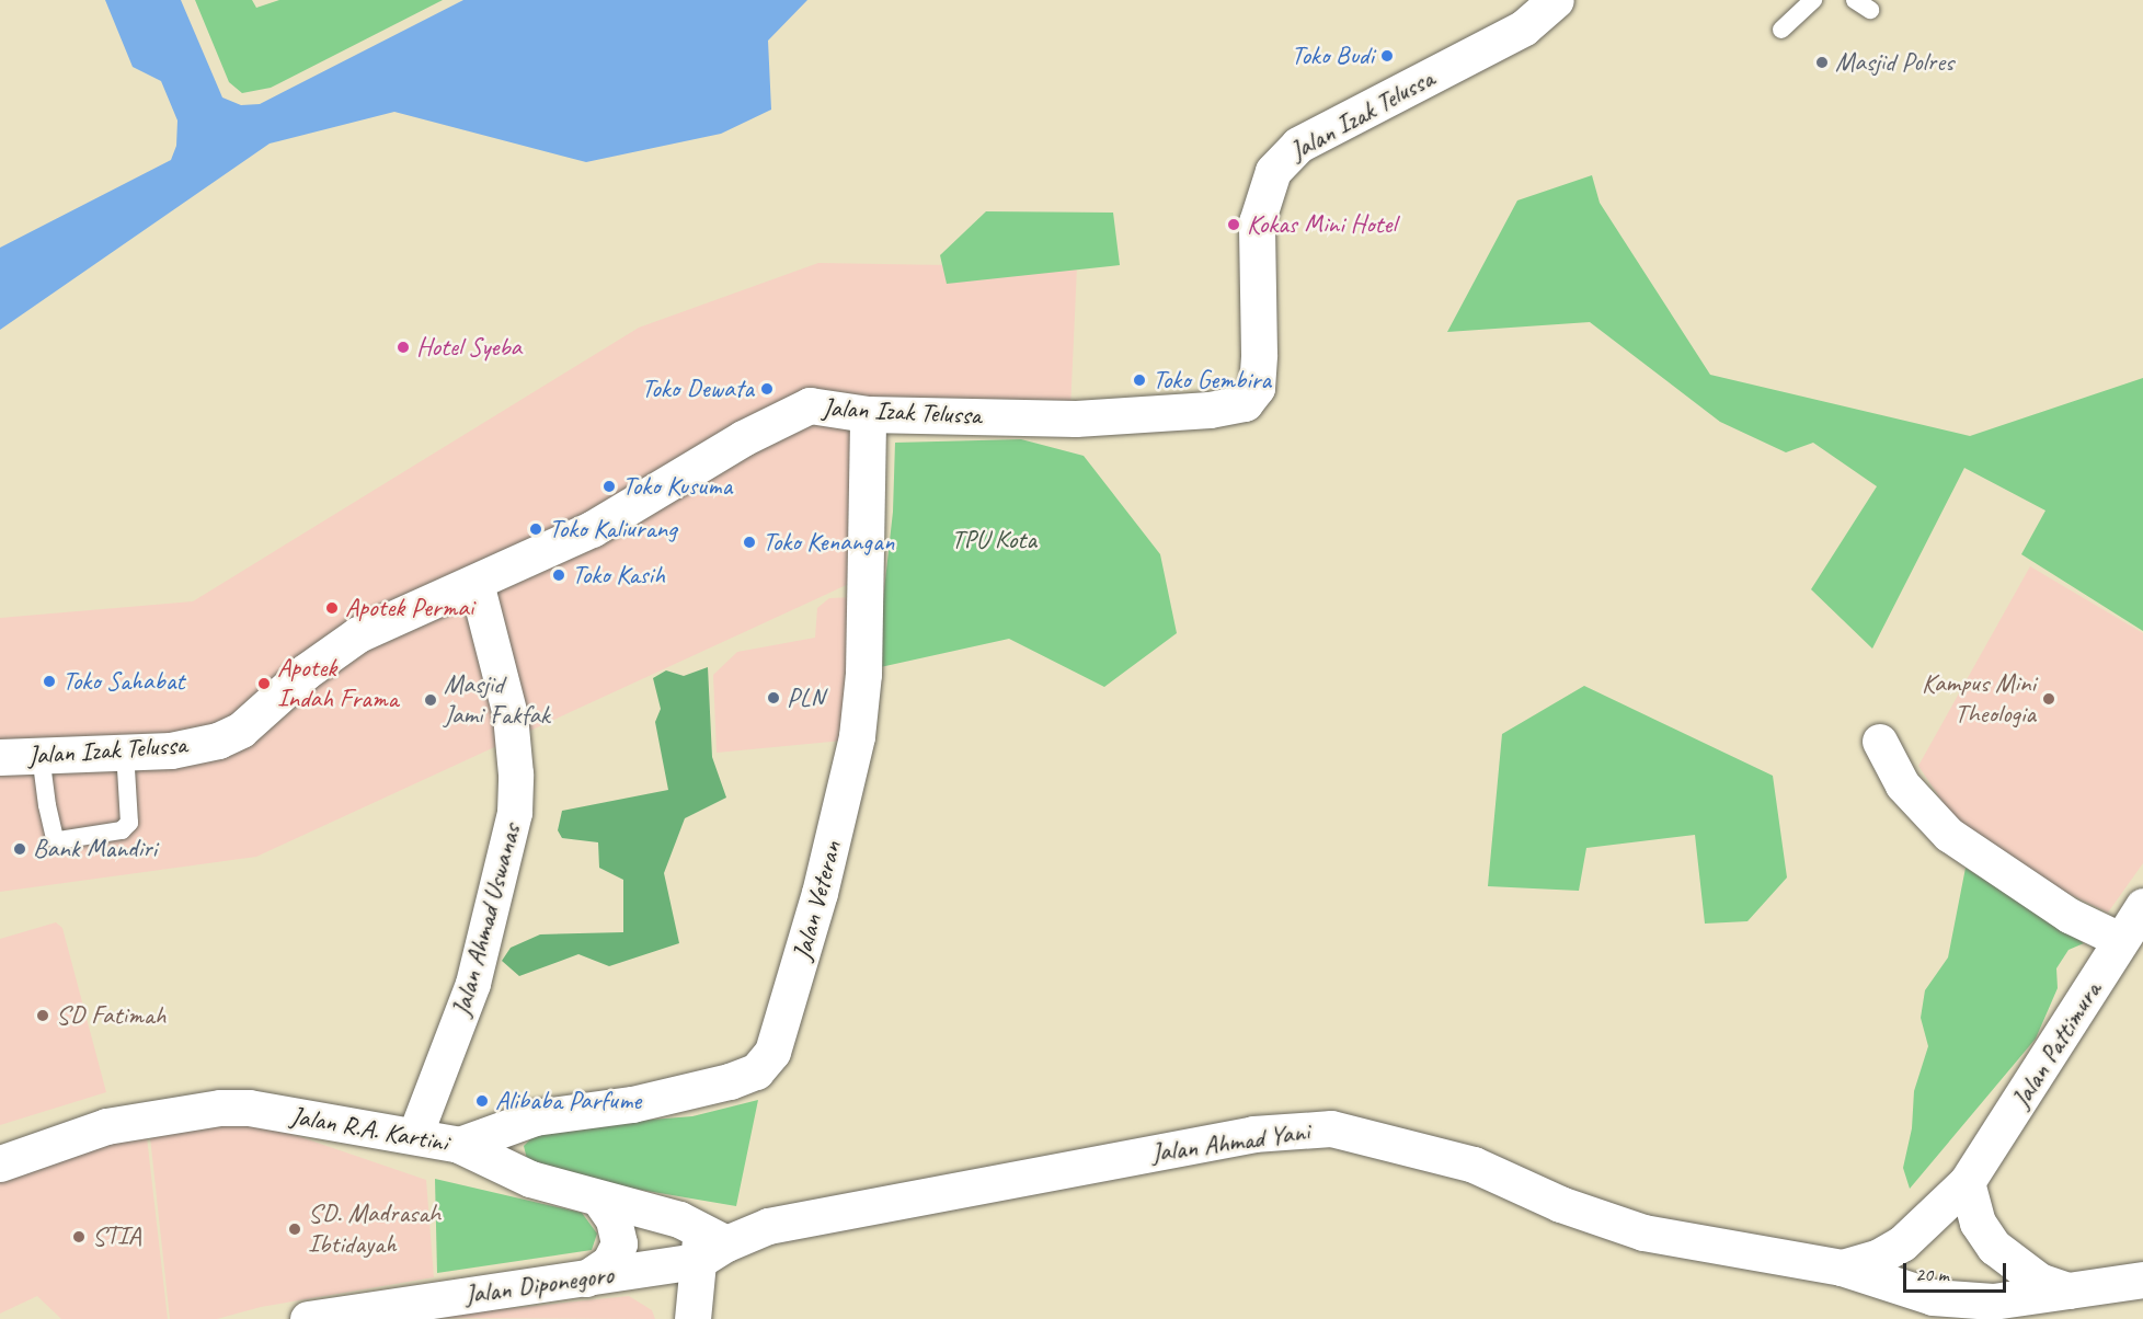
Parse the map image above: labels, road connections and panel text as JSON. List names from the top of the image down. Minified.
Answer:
{"streets":{"main road":["Jalan Izak Telussa","Jalan Veteran","Jalan Pattimura","Jalan R.A. Kartini","Jalan Ahmad Yani","Jalan Diponegoro"],"street":["Jalan Ahmad Uswanas"]},"crossings":[["Jalan Izak Telussa","Jalan Veteran"],["Jalan Izak Telussa","Jalan Ahmad Uswanas"],["Jalan Veteran","Jalan R.A. Kartini"],["Jalan Ahmad Uswanas","Jalan R.A. Kartini"],["Jalan Pattimura","Jalan Ahmad Yani"],["Jalan R.A. Kartini","Jalan Ahmad Yani"],["Jalan R.A. Kartini","Jalan Diponegoro"],["Jalan Ahmad Yani","Jalan Diponegoro"]],"parks":["TPU Kota"],"places":["Toko Budi","Masjid Polres","Kokas Mini Hotel","Hotel Syeba","Toko Gembira","Toko Dewata","Toko Kusuma","Toko Kaliurang","Toko Kenangan","Toko Kasih","Apotek Permai","Toko Sahabat","Apotek Indah Frama","PLN","Kampus Mini Theologia","Masjid Jami Fakfak","Bank Mandiri","SD Fatimah","Alibaba Parfume","SD. Madrasah Ibtidayah","STIA"],"scale_bar":"20 m"}
